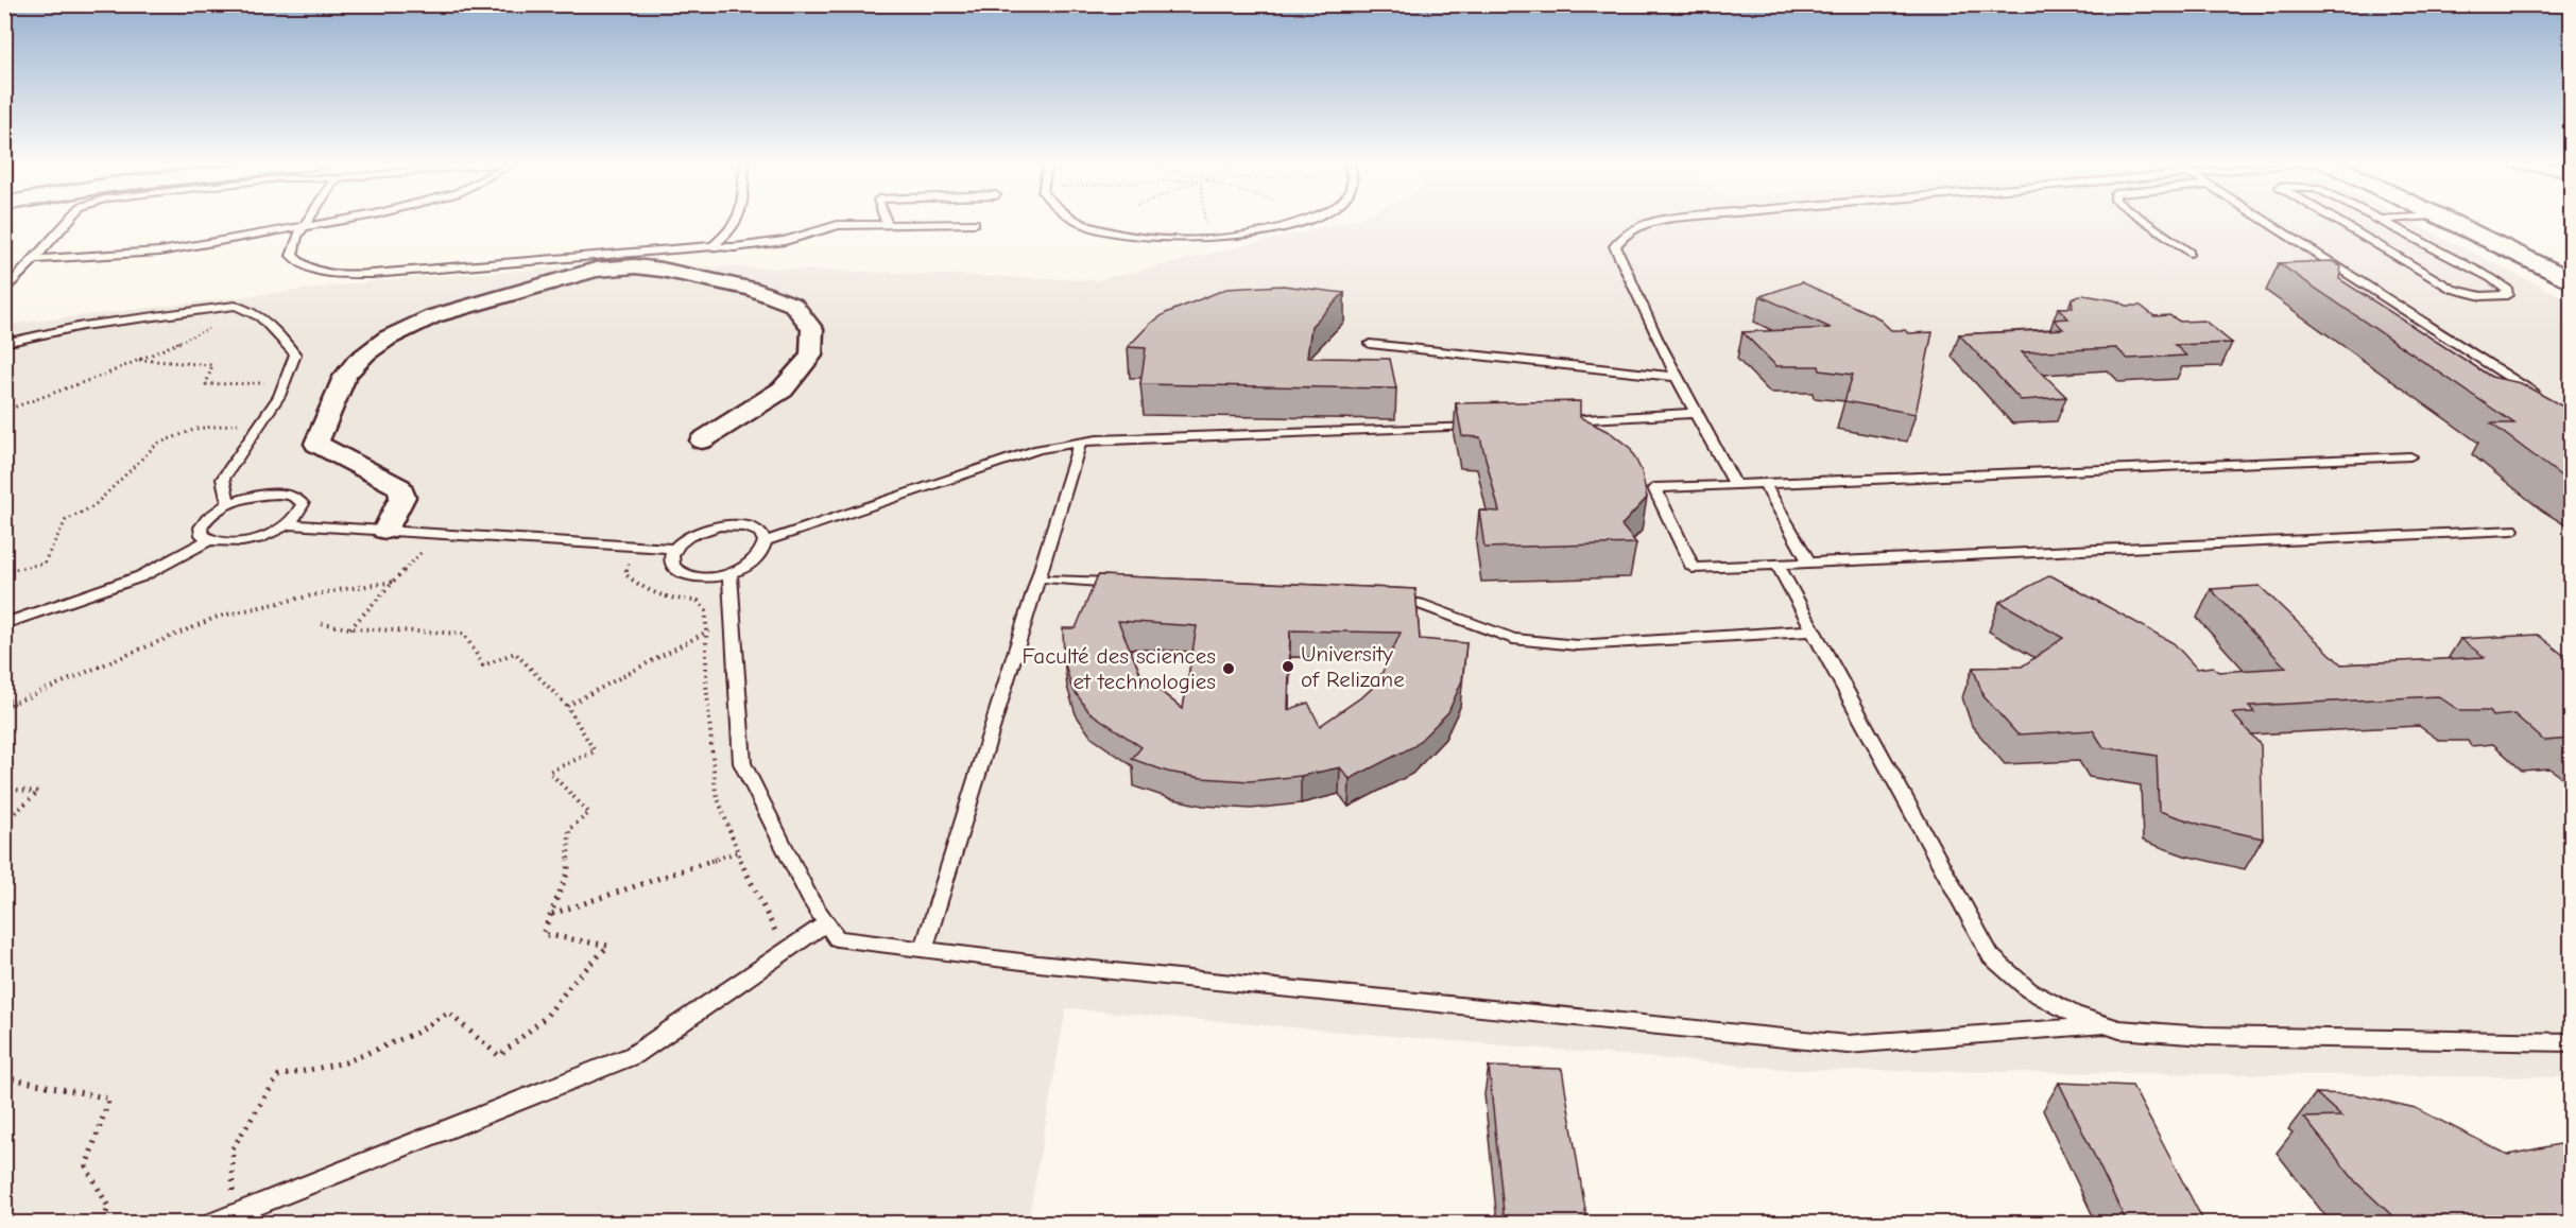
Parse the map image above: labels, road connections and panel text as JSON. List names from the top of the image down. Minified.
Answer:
{"places":["University of Relizane","Faculté des sciences et technologies"]}
